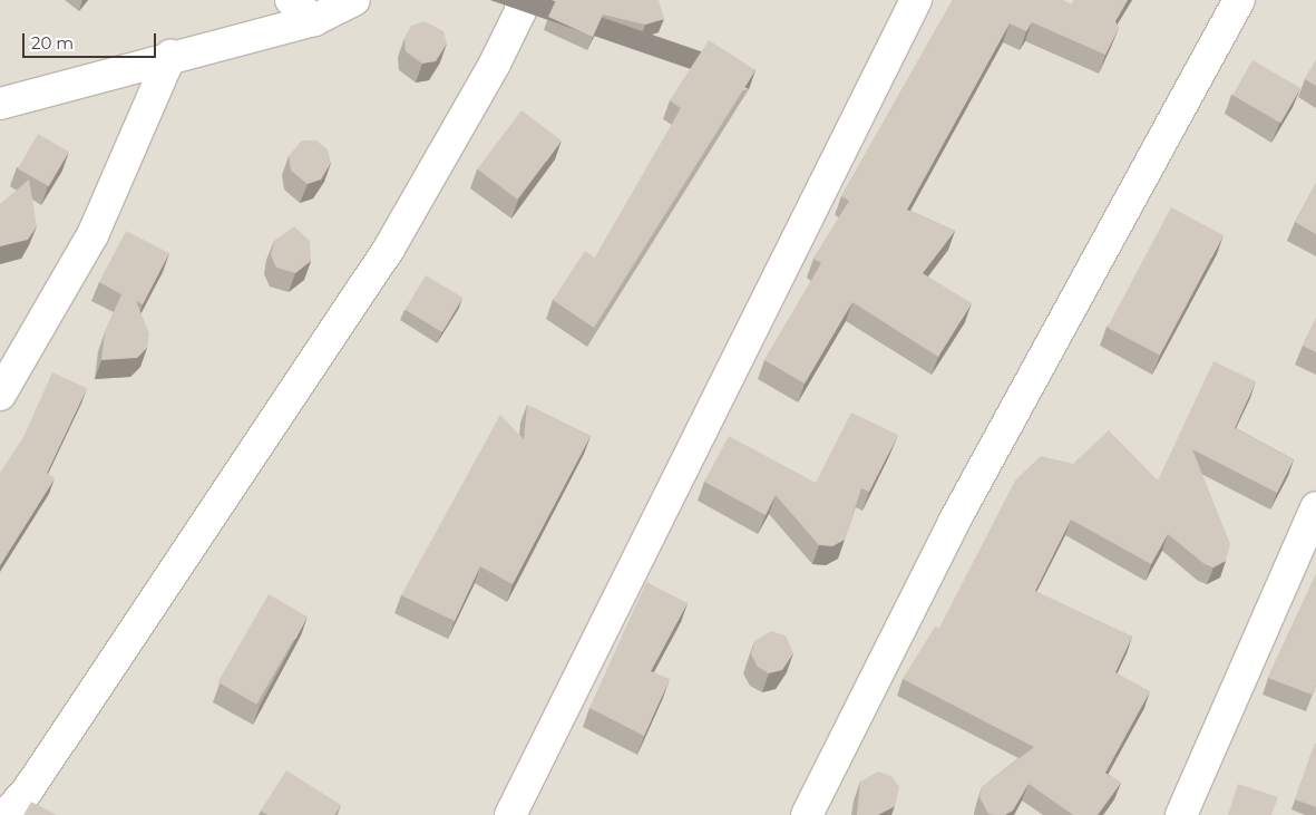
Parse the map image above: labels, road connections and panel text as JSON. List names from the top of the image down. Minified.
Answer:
{"scale_bar":"20 m"}
